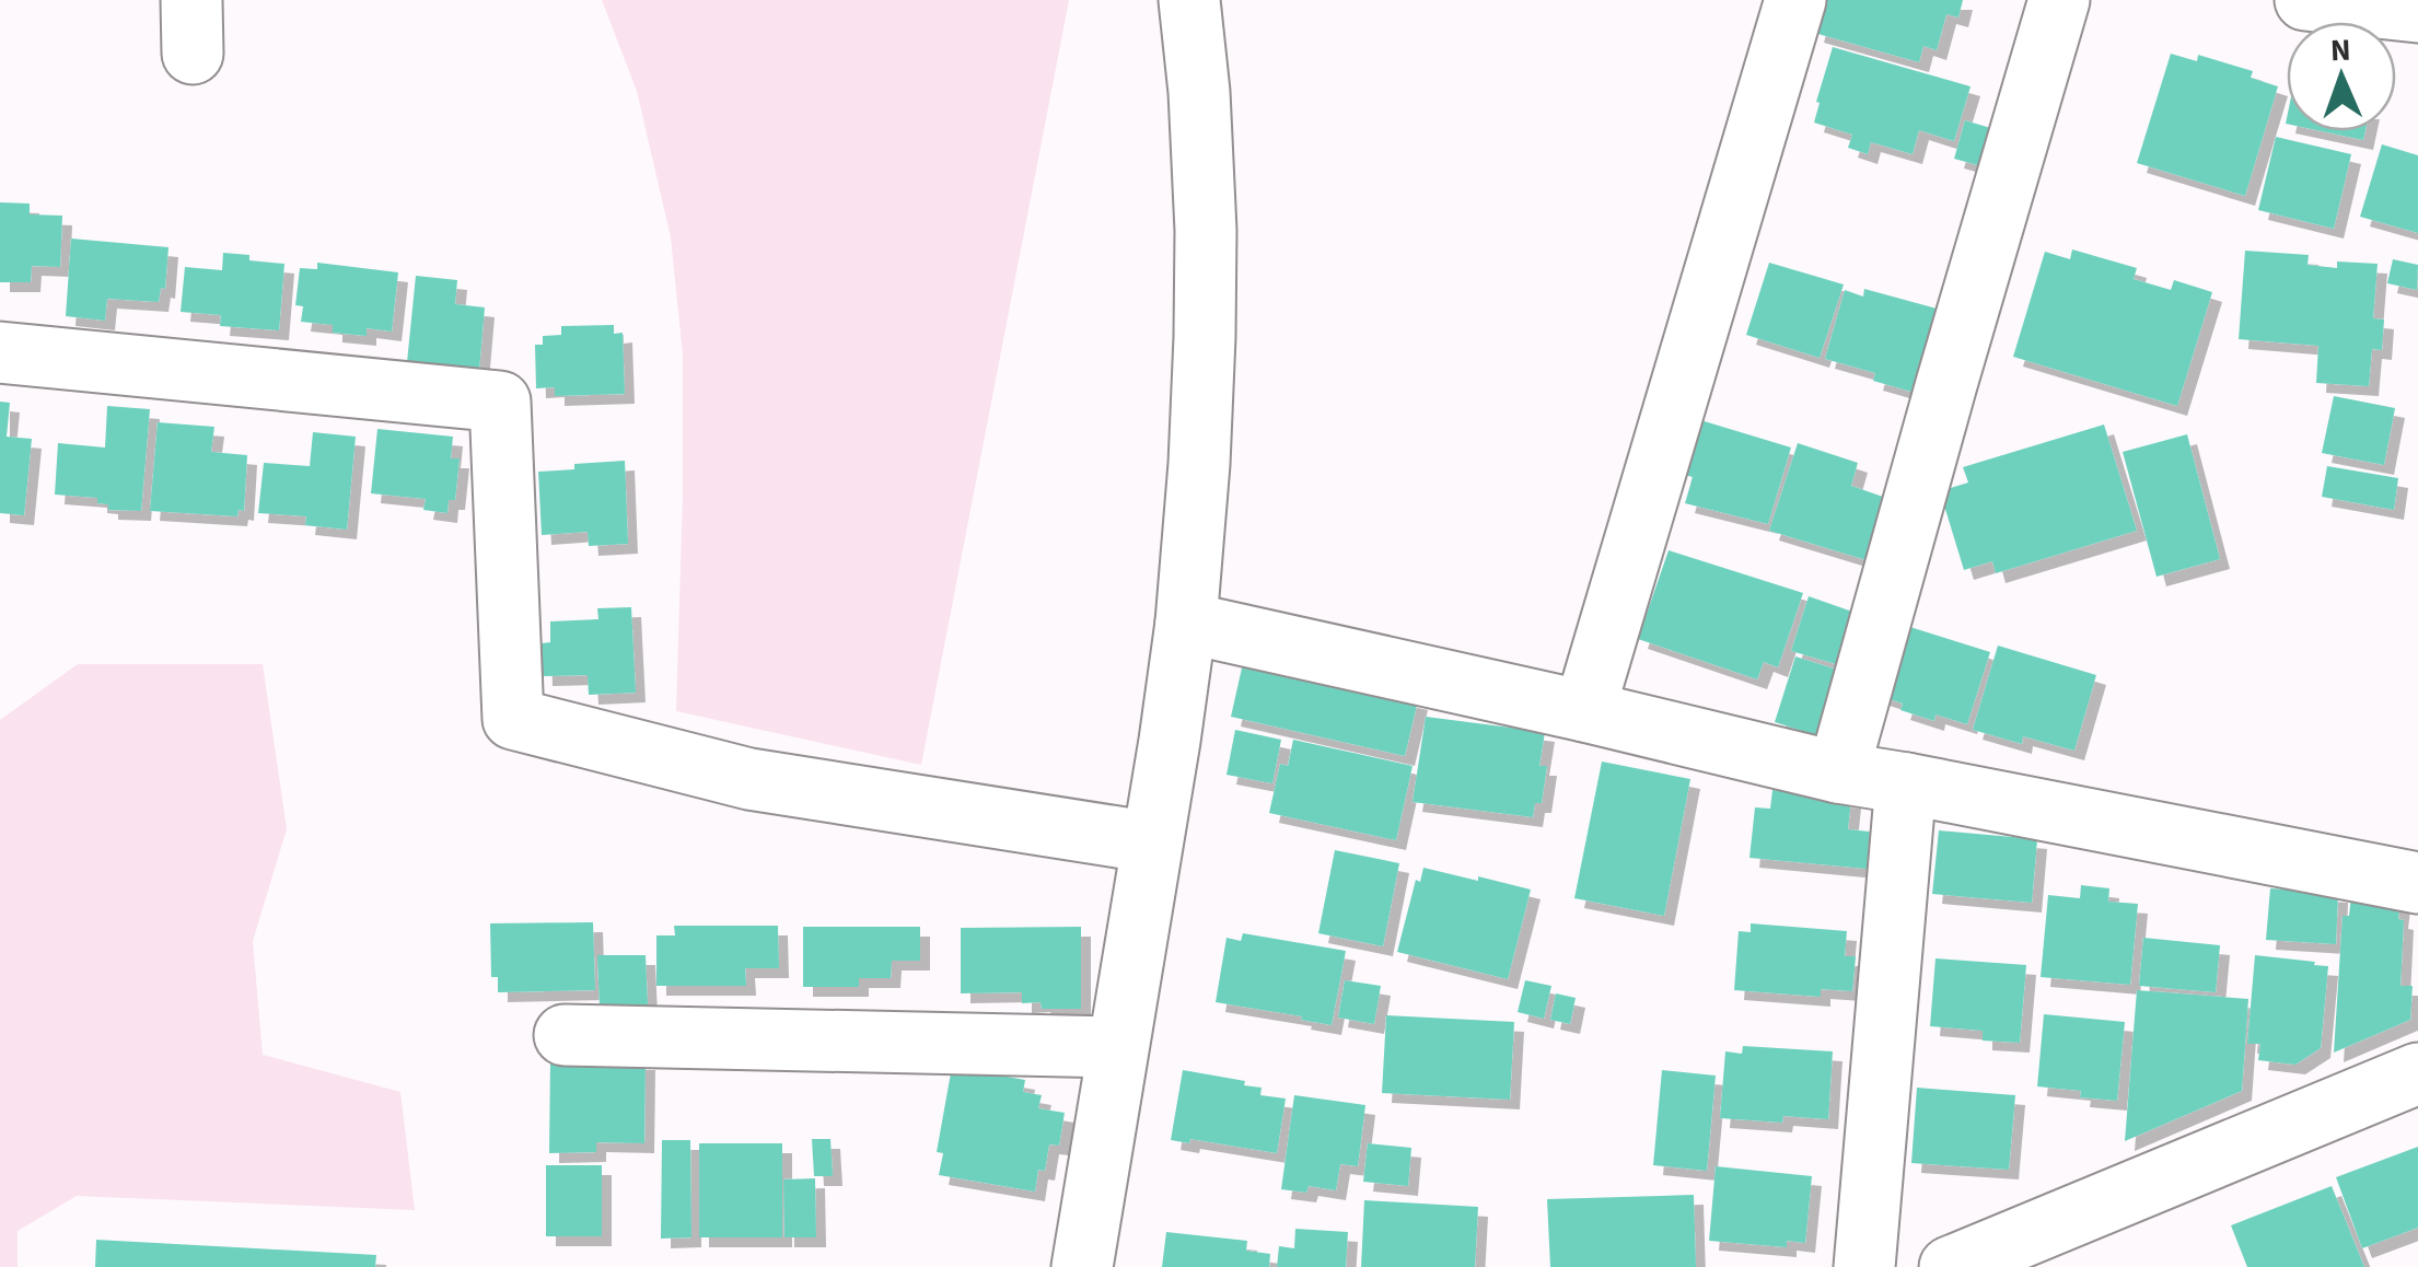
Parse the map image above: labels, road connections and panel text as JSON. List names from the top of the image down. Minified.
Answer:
{"north":"top"}
